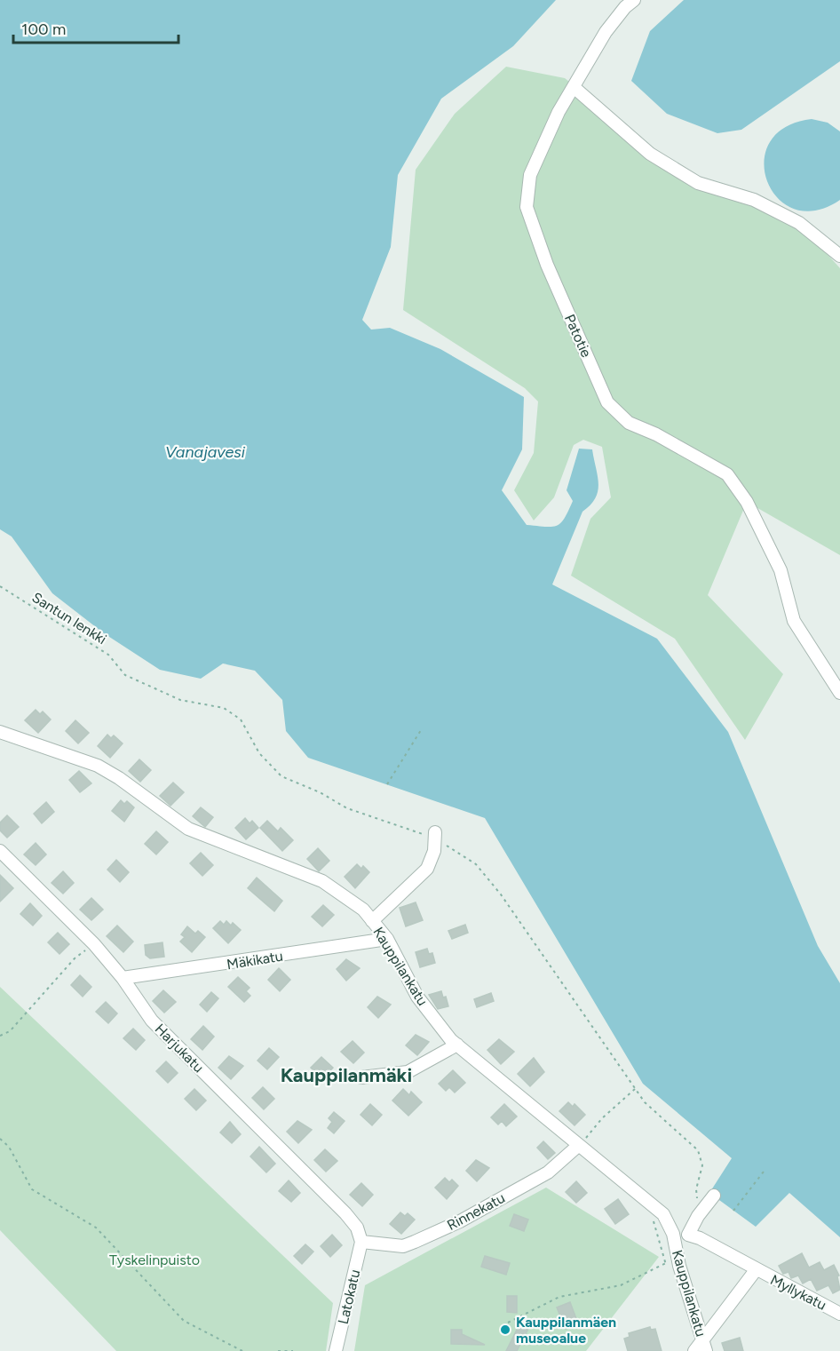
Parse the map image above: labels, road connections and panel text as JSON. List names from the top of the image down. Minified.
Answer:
{"streets":{"street":["Patotie","Mäkikatu","Kauppilankatu","Harjukatu","Rinnekatu","Myllykatu","Latokatu"],"path":["Santun lenkki"]},"crossings":[["Mäkikatu","Kauppilankatu"],["Mäkikatu","Harjukatu"],["Kauppilankatu","Rinnekatu"],["Harjukatu","Rinnekatu"],["Harjukatu","Latokatu"],["Rinnekatu","Latokatu"]],"districts":["Kauppilanmäki"],"water":["Vanajavesi"],"parks":["Tyskelinpuisto"],"places":["Kauppilanmäen museoalue"],"scale_bar":"100 m"}
